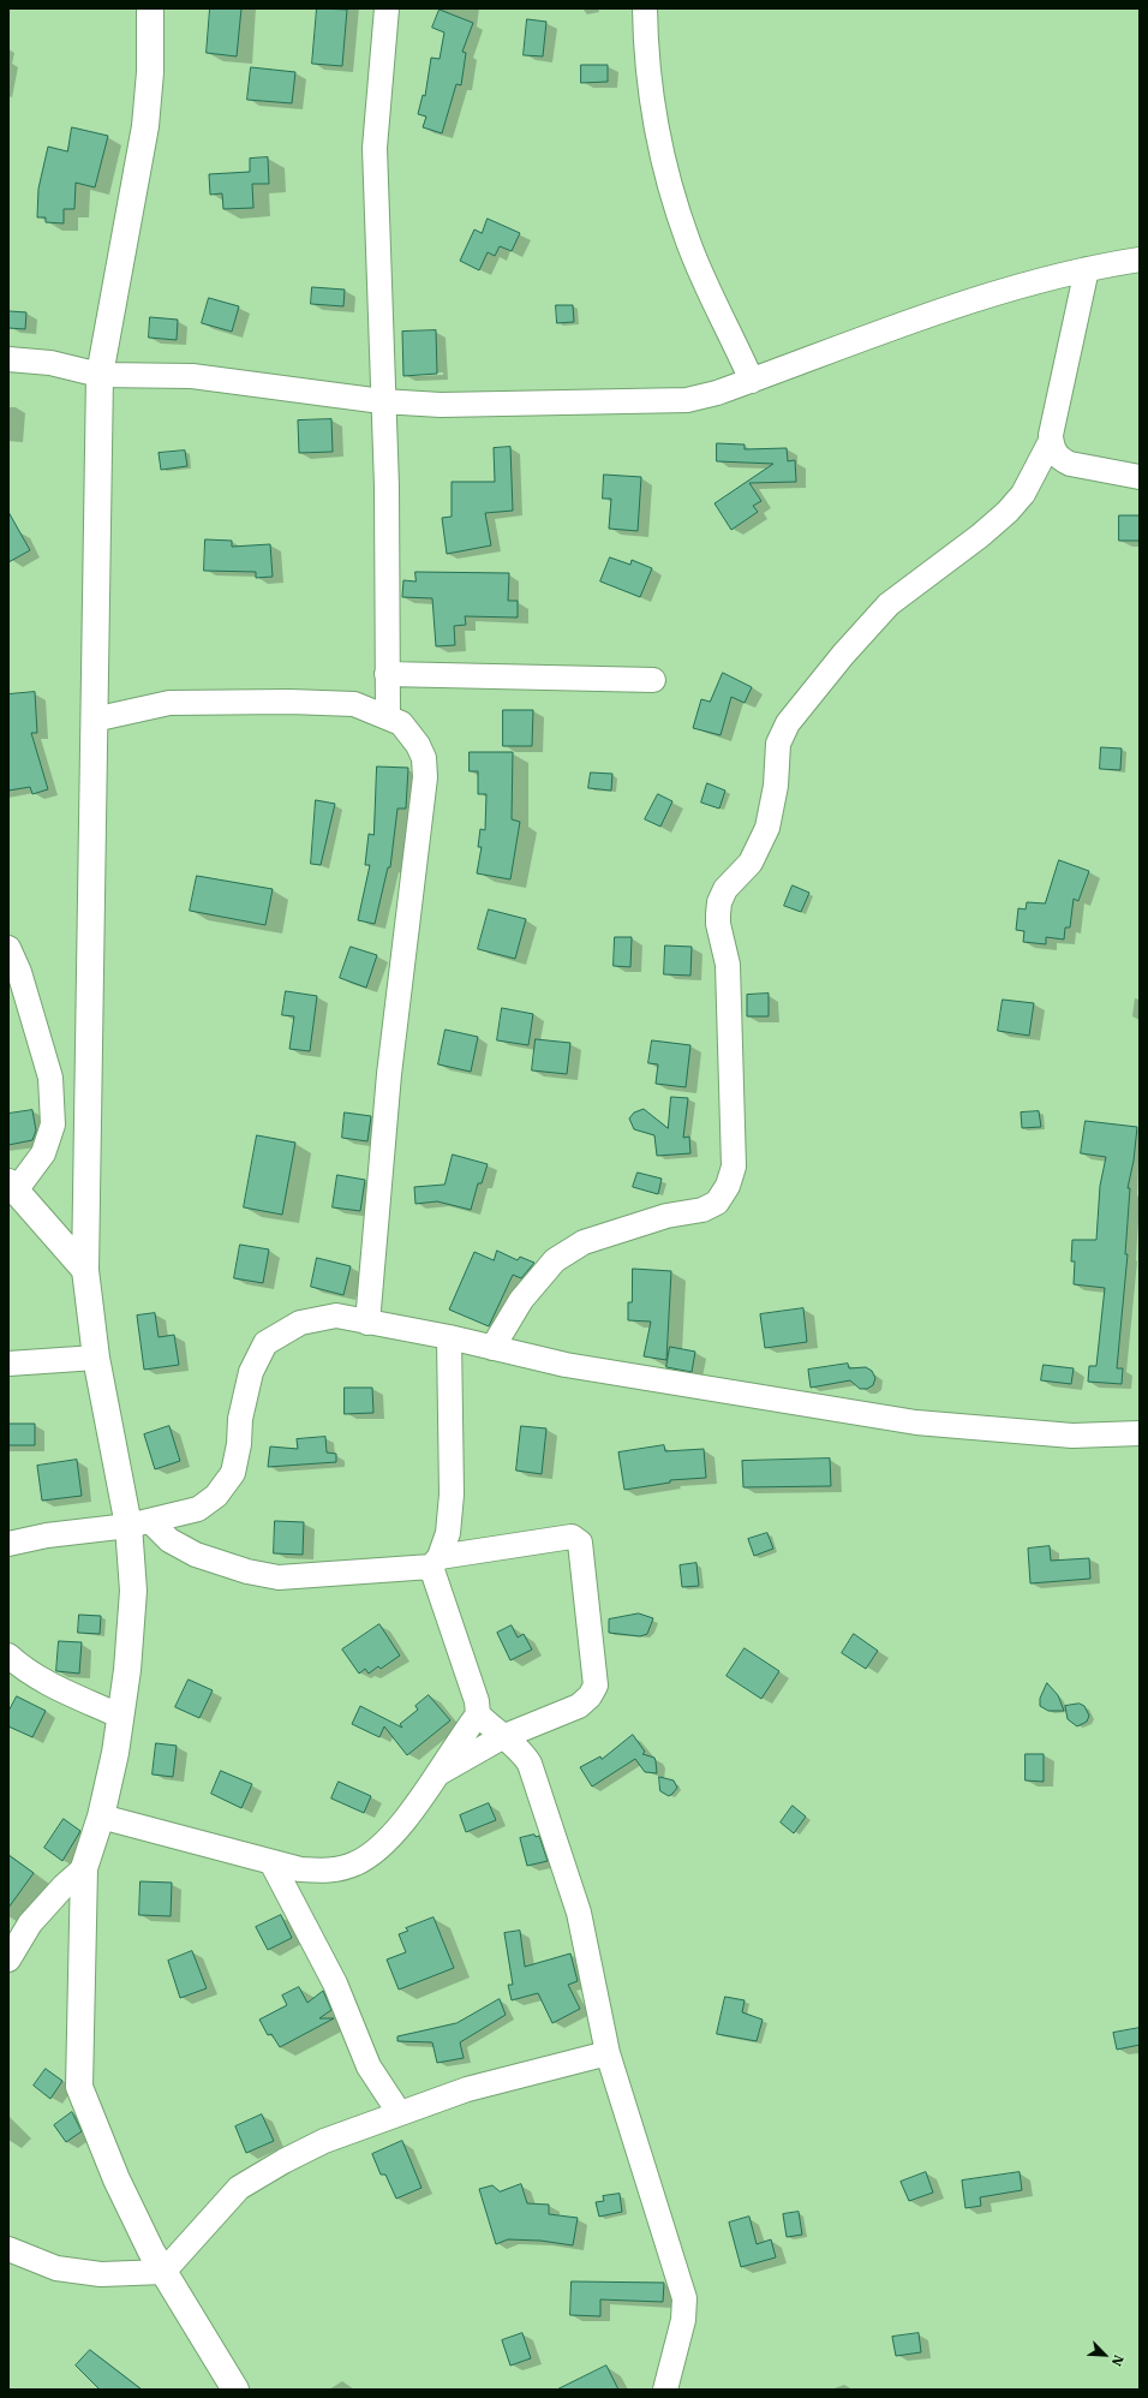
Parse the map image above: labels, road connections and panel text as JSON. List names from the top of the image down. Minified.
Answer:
{"north":"bottom right"}
